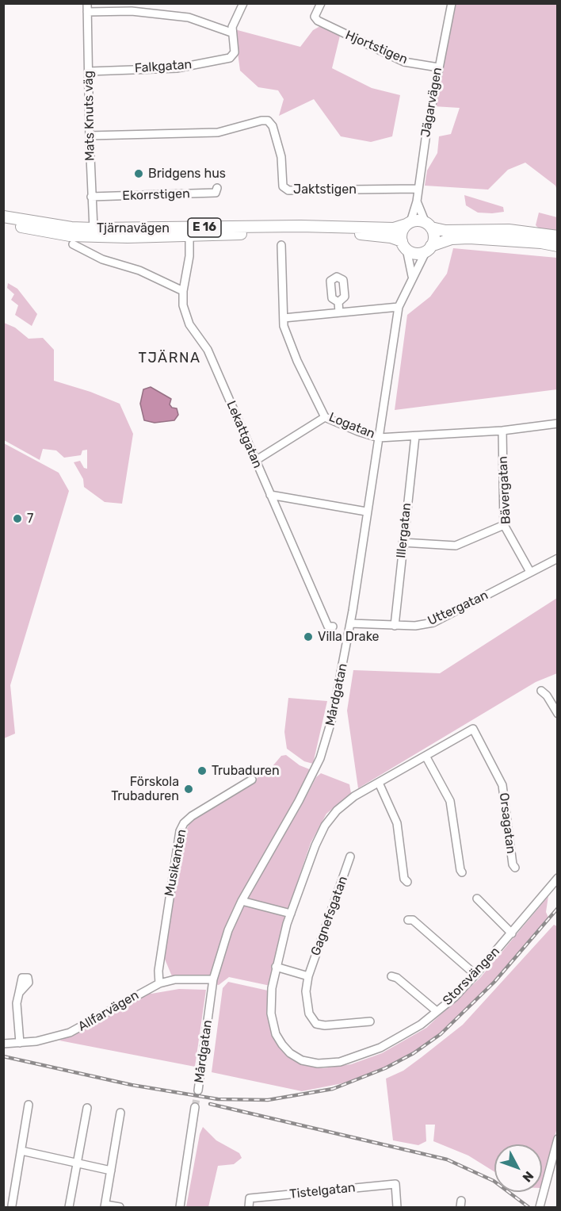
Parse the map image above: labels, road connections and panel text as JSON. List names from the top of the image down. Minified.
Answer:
{"streets":{"highway":["E 16","Tjärnavägen"],"street":["Hjortstigen","Falkgatan","Jägarvägen","Mats Knuts väg","Jaktstigen","Ekorrstigen","Logatan","Lekattgatan","Bävergatan","Illergatan","Uttergatan","Mårdgatan","Orsagatan","Musikanten","Gagnefsgatan","Storsvängen","Allfarvägen","Tistelgatan"]},"crossings":[["Hjortstigen","Jägarvägen"],["Falkgatan","Mats Knuts väg"],["Jägarvägen","Jaktstigen"],["Jägarvägen","E 16"],["Jägarvägen","Tjärnavägen"],["Jägarvägen","Mårdgatan"],["Mats Knuts väg","Jaktstigen"],["Mats Knuts väg","Ekorrstigen"],["Mats Knuts väg","Tjärnavägen"],["E 16","Tjärnavägen"],["E 16","Mårdgatan"],["Tjärnavägen","Lekattgatan"],["Tjärnavägen","Mårdgatan"],["Logatan","Bävergatan"],["Logatan","Illergatan"],["Logatan","Mårdgatan"],["Bävergatan","Uttergatan"],["Illergatan","Uttergatan"],["Uttergatan","Mårdgatan"],["Mårdgatan","Allfarvägen"],["Orsagatan","Storsvängen"],["Musikanten","Allfarvägen"]],"districts":["TJÄRNA"],"places":["Bridgens hus","7","Villa Drake","Trubaduren","Förskola Trubaduren"],"north":"bottom right"}
